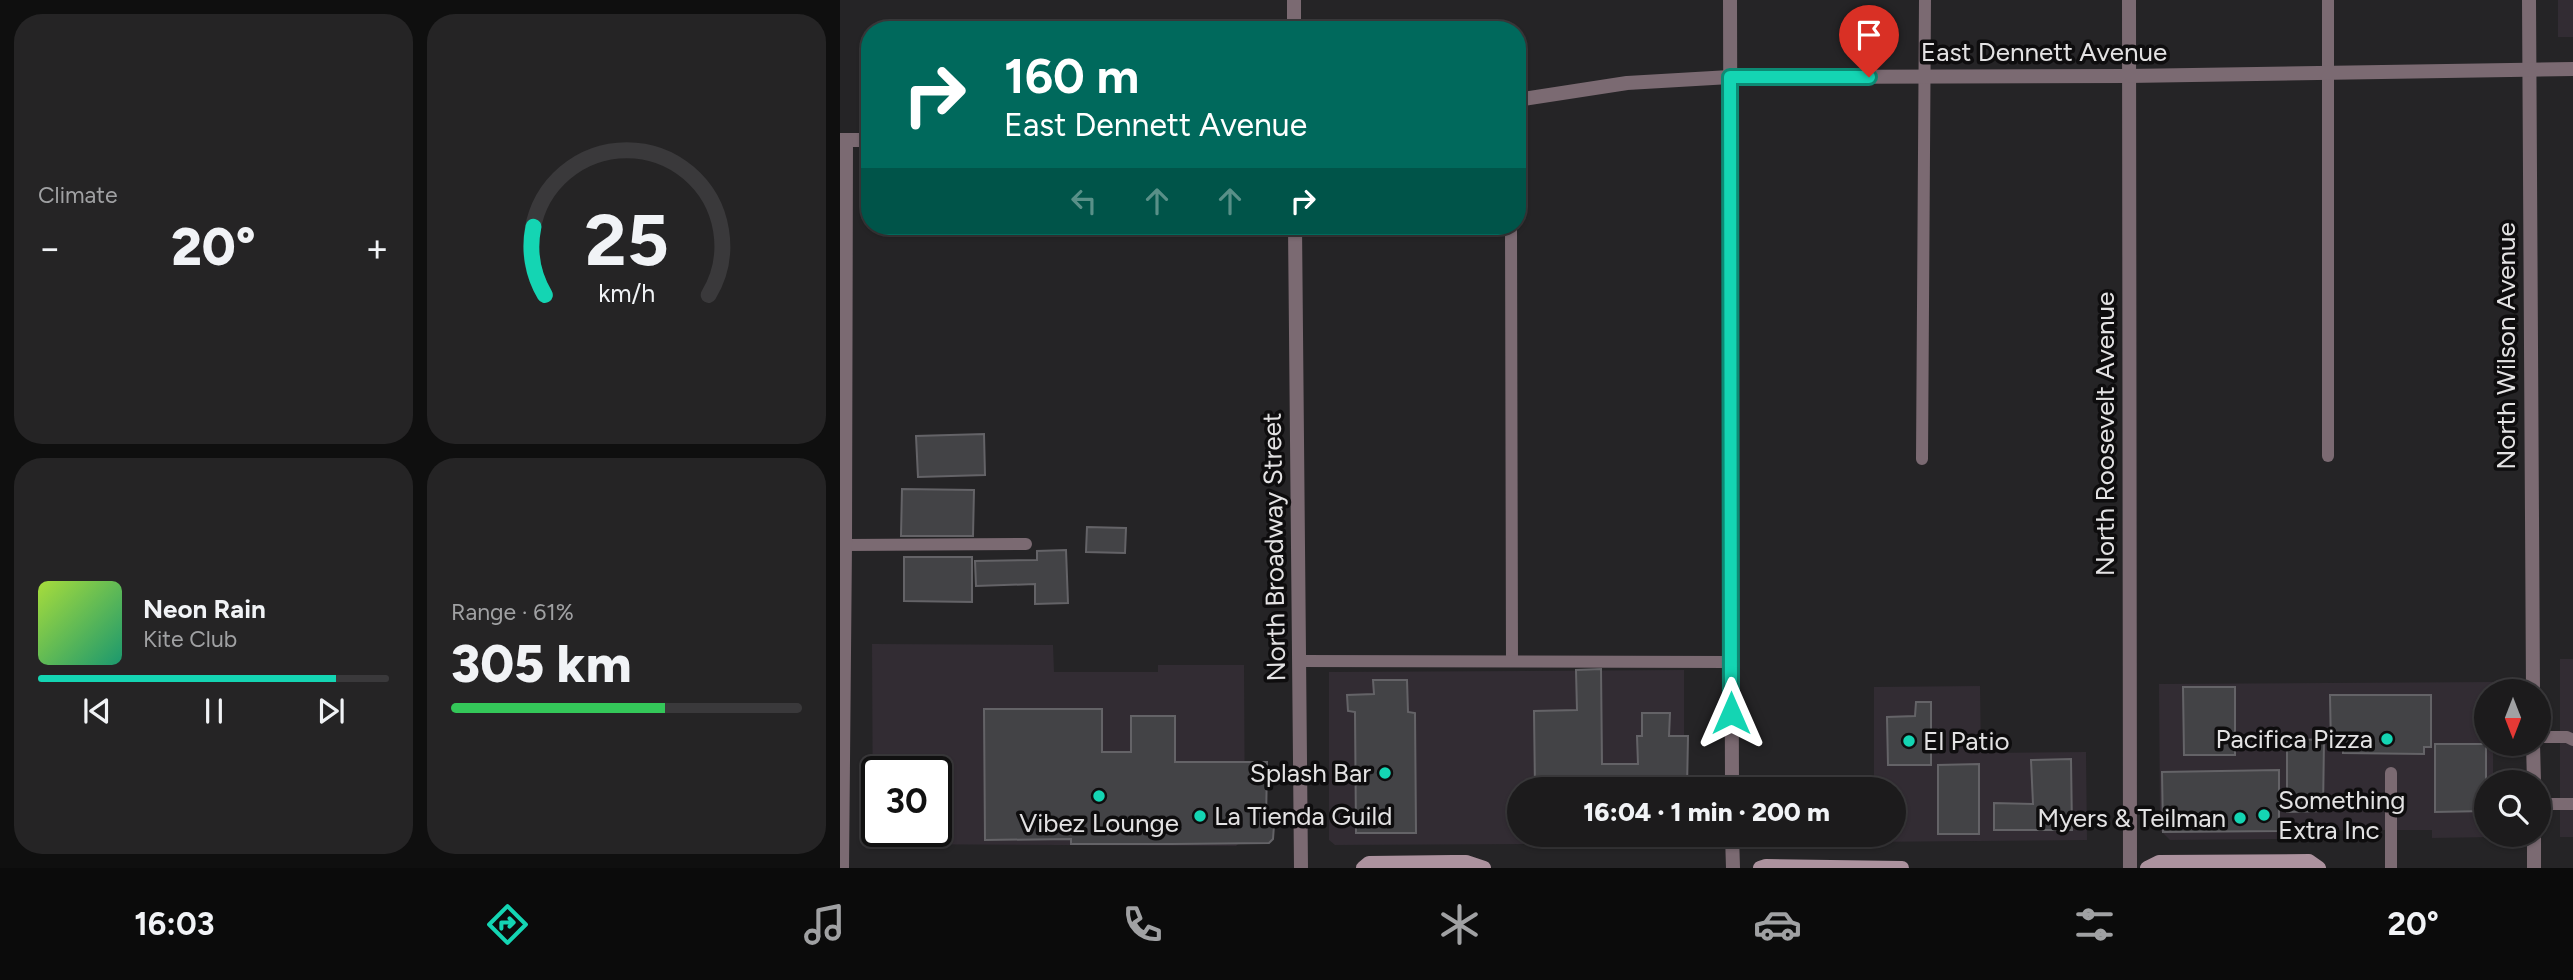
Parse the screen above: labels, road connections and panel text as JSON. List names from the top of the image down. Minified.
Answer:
{"streets":{"street":["East Dennett Avenue","North Wilson Avenue","North Roosevelt Avenue","North Broadway Street"]},"crossings":[["East Dennett Avenue","North Wilson Avenue"],["East Dennett Avenue","North Roosevelt Avenue"]],"places":["Pacifica Pizza","El Patio","Splash Bar","Vibez Lounge","Something Extra Inc","La Tienda Guild","Myers & Teilman"],"north":"bottom","page":{"tile":["Climate",["Range · 61%","305 km"]],"turn":["160 m","East Dennett Avenue"],"heat":["−","20°","+"],"song":["Neon Rain","Kite Club"],"limit":"30","trip":"16:04 · 1 min · 200 m","tabs":["16:03","20°"],"gauge":["25","km/h"]}}
